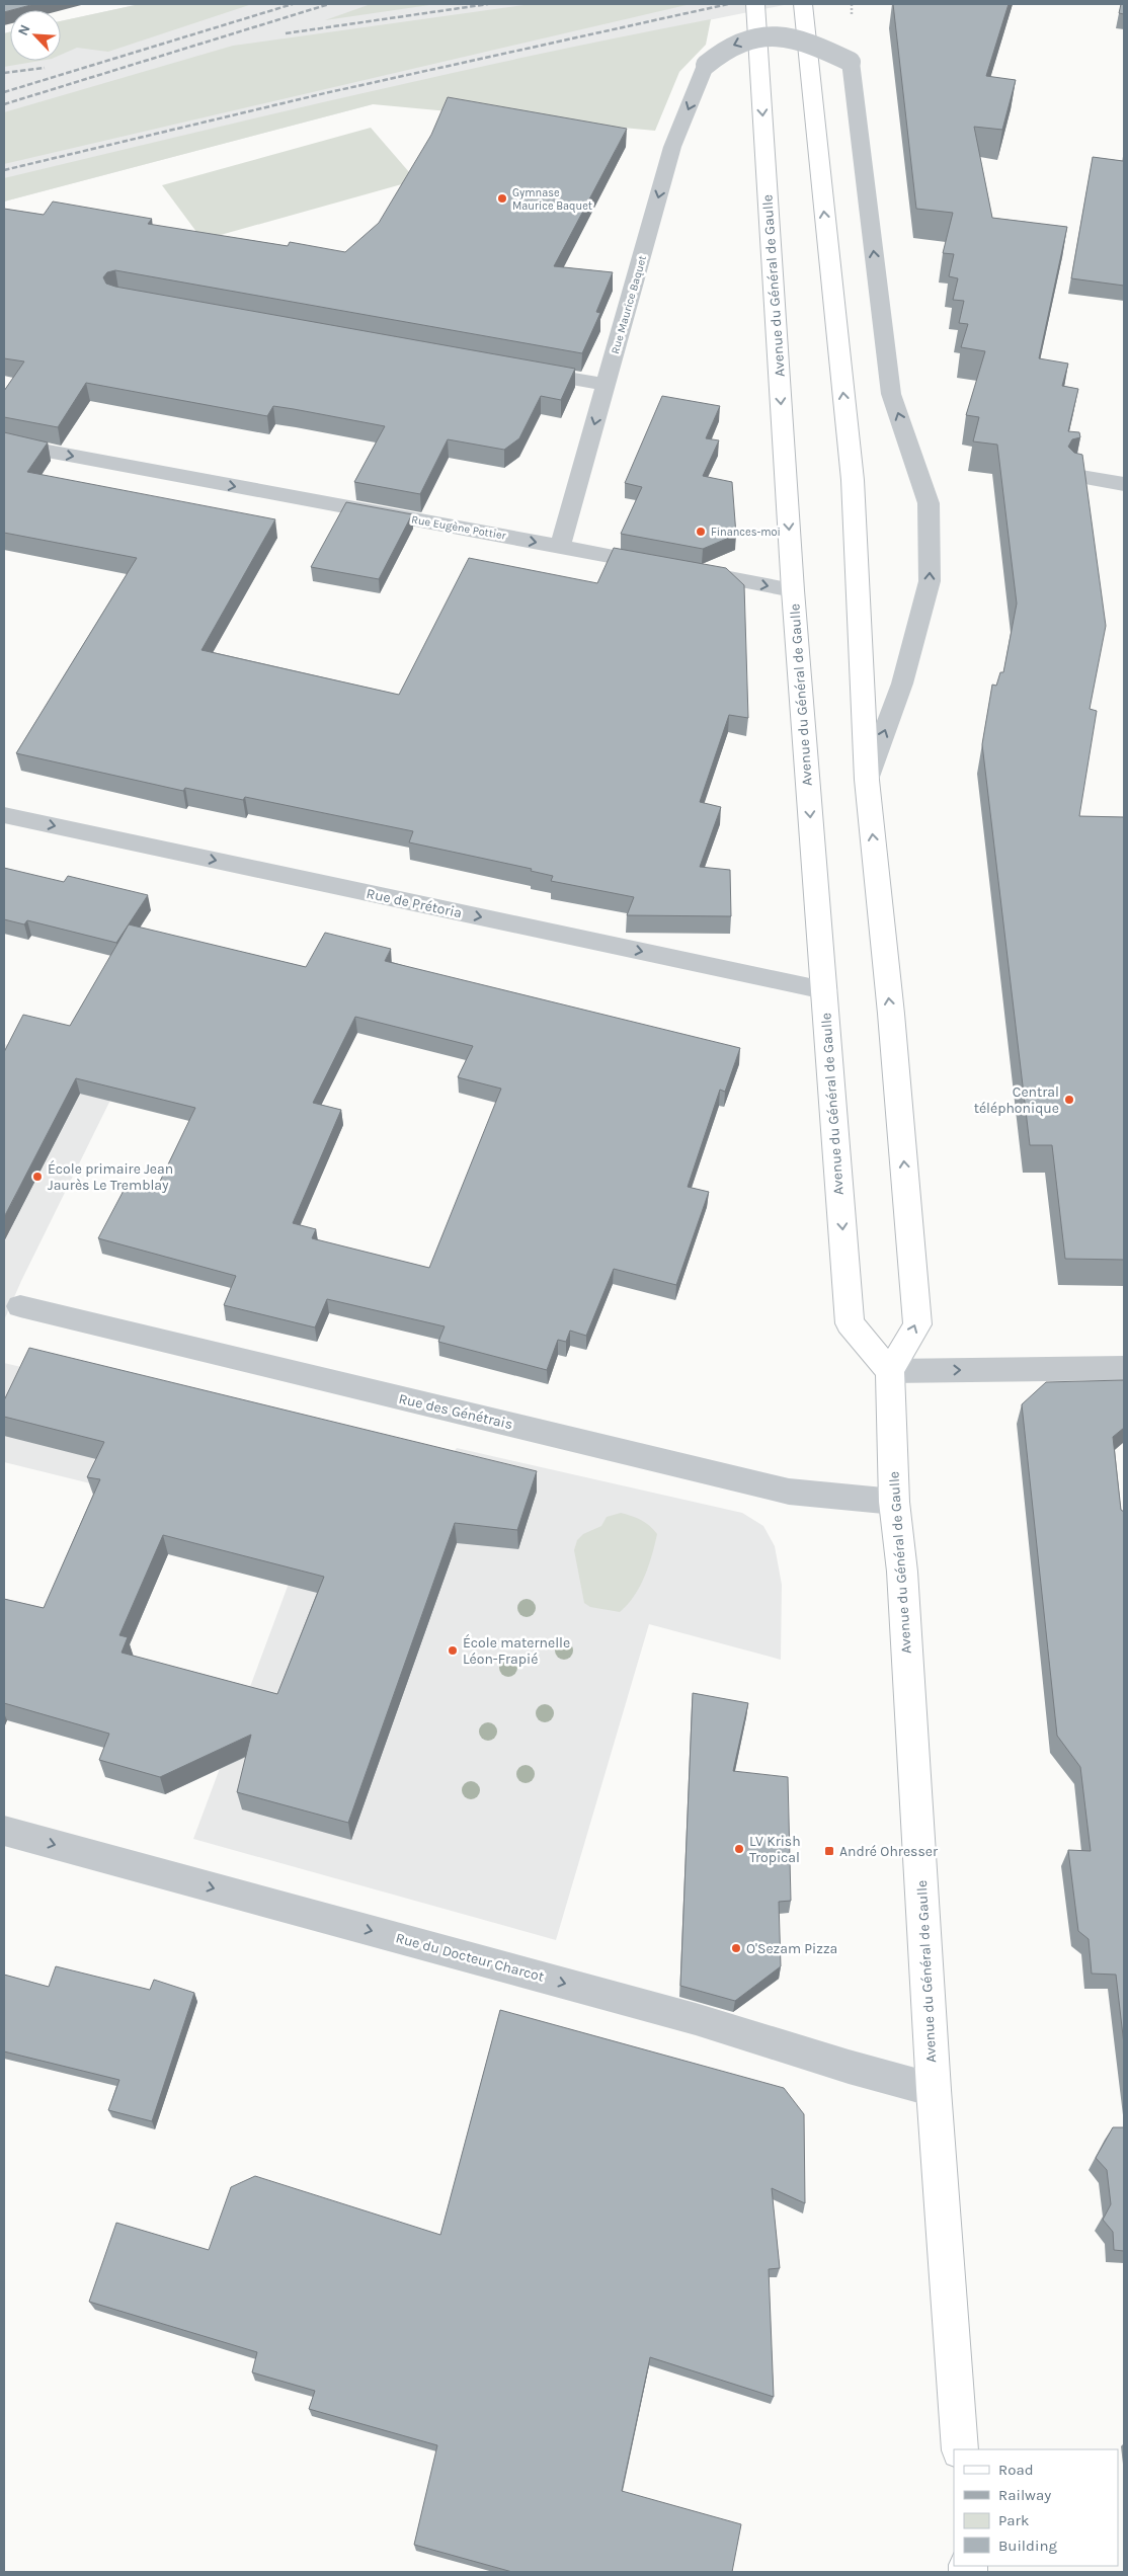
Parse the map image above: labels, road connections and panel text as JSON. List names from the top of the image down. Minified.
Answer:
{"streets":{"main road":["Avenue du Général de Gaulle"],"street":["Rue Maurice Baquet","Rue Eugène Pottier","Rue de Prétoria","Rue des Génétrais","Rue du Docteur Charcot"]},"crossings":[["Avenue du Général de Gaulle","Rue Eugène Pottier"],["Avenue du Général de Gaulle","Rue de Prétoria"],["Avenue du Général de Gaulle","Rue des Génétrais"],["Avenue du Général de Gaulle","Rue du Docteur Charcot"],["Rue Maurice Baquet","Rue Eugène Pottier"]],"one_way":["Rue Eugène Pottier","Rue de Prétoria","Rue du Docteur Charcot"],"places":{"other":["Gymnase Maurice Baquet","Finances-moi","Central téléphonique","École primaire Jean Jaurès Le Tremblay","École maternelle Léon-Frapié","LV Krish Tropical","O'Sezam Pizza"],"transit":["André Ohresser"]},"legend":["Road","Railway","Park","Building"],"north":"top left"}
